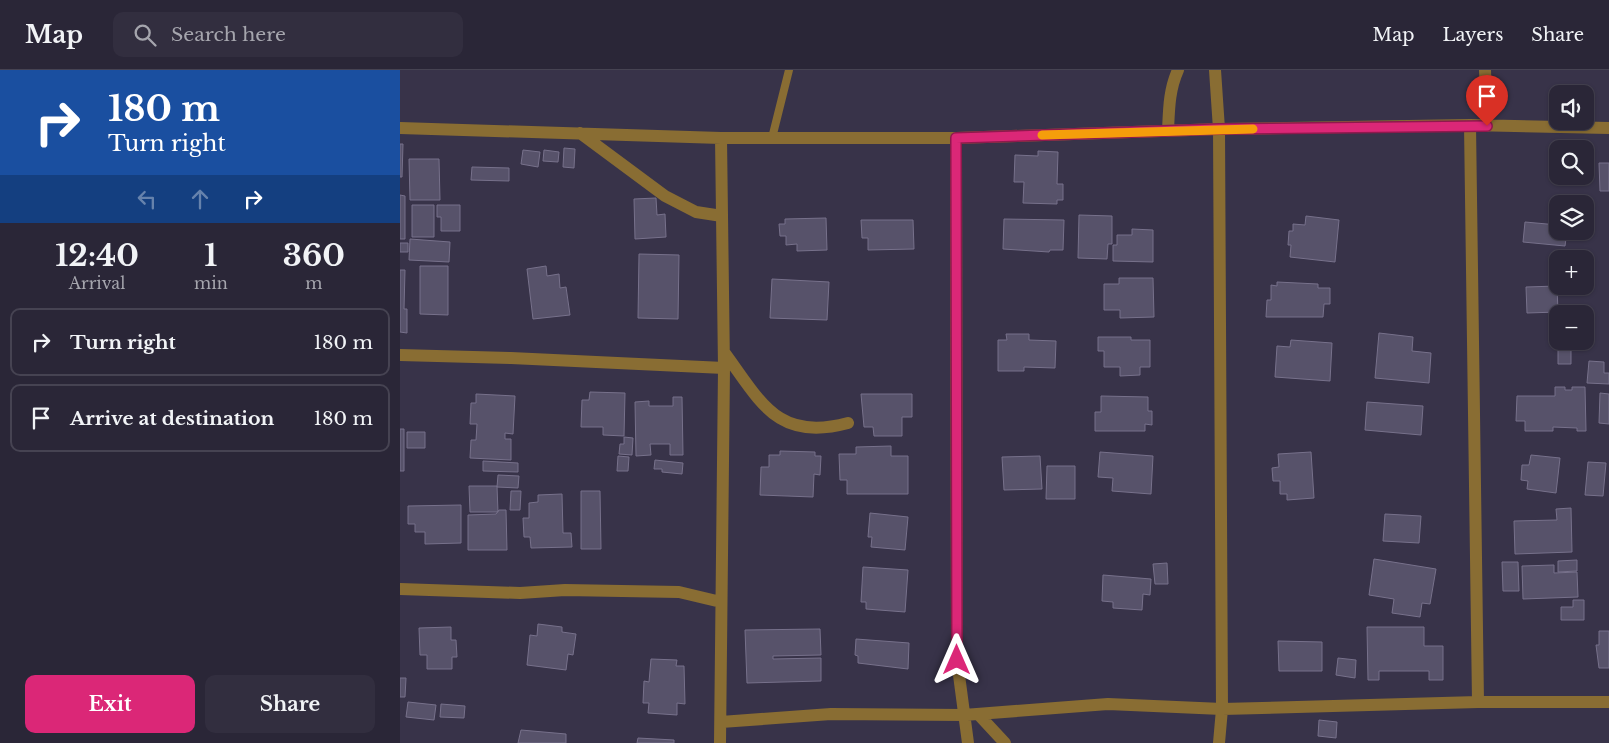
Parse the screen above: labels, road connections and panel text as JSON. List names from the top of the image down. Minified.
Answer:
{"page":{"header":"Map","search":"Search here","nav":["Map","Layers","Share"],"turn":["180 m","Turn right"],"map_buttons":["+","−"],"eta":["12:40","Arrival","1","min","360","m"],"list":[{"name":"Turn right","value":"180 m"},{"name":"Arrive at destination","value":"180 m"}],"buttons":["Exit","Share"]}}
